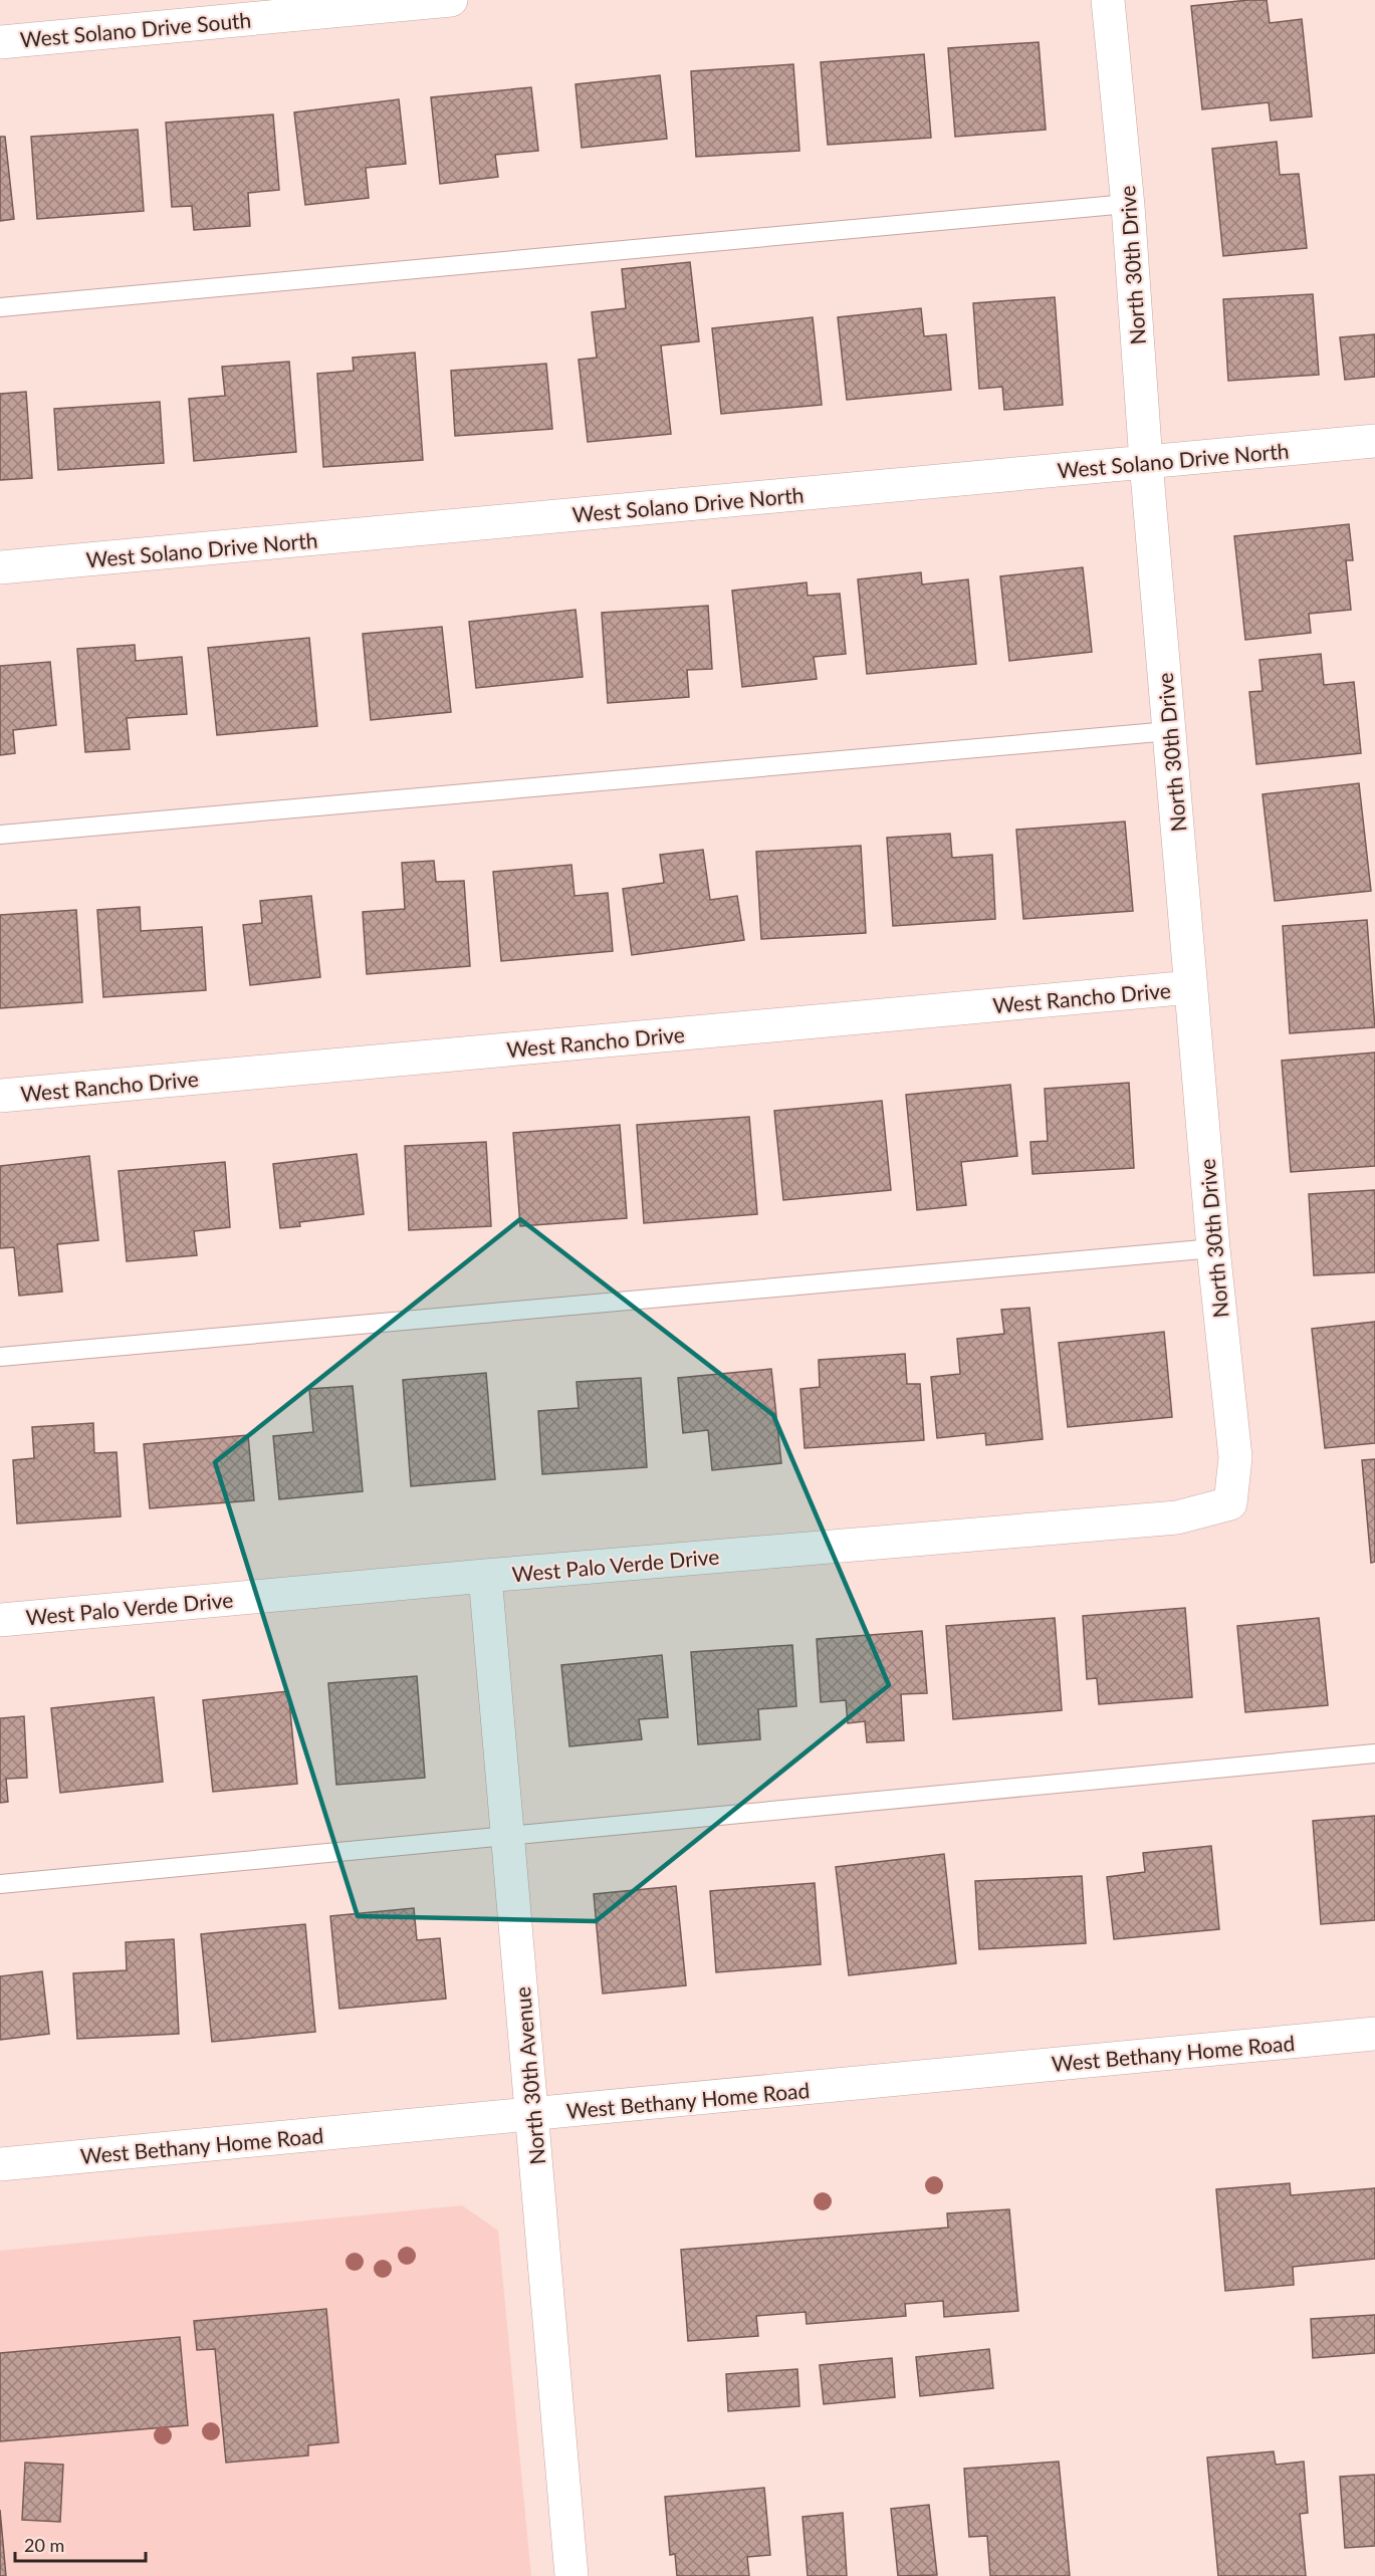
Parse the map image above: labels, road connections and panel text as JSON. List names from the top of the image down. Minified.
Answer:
{"streets":{"street":["West Solano Drive South","North 30th Drive","West Solano Drive North","West Rancho Drive","West Palo Verde Drive","West Bethany Home Road","North 30th Avenue"]},"crossings":[["North 30th Drive","West Solano Drive North"],["North 30th Drive","West Rancho Drive"],["North 30th Drive","West Palo Verde Drive"],["West Palo Verde Drive","North 30th Avenue"],["West Bethany Home Road","North 30th Avenue"]],"scale_bar":"20 m"}
